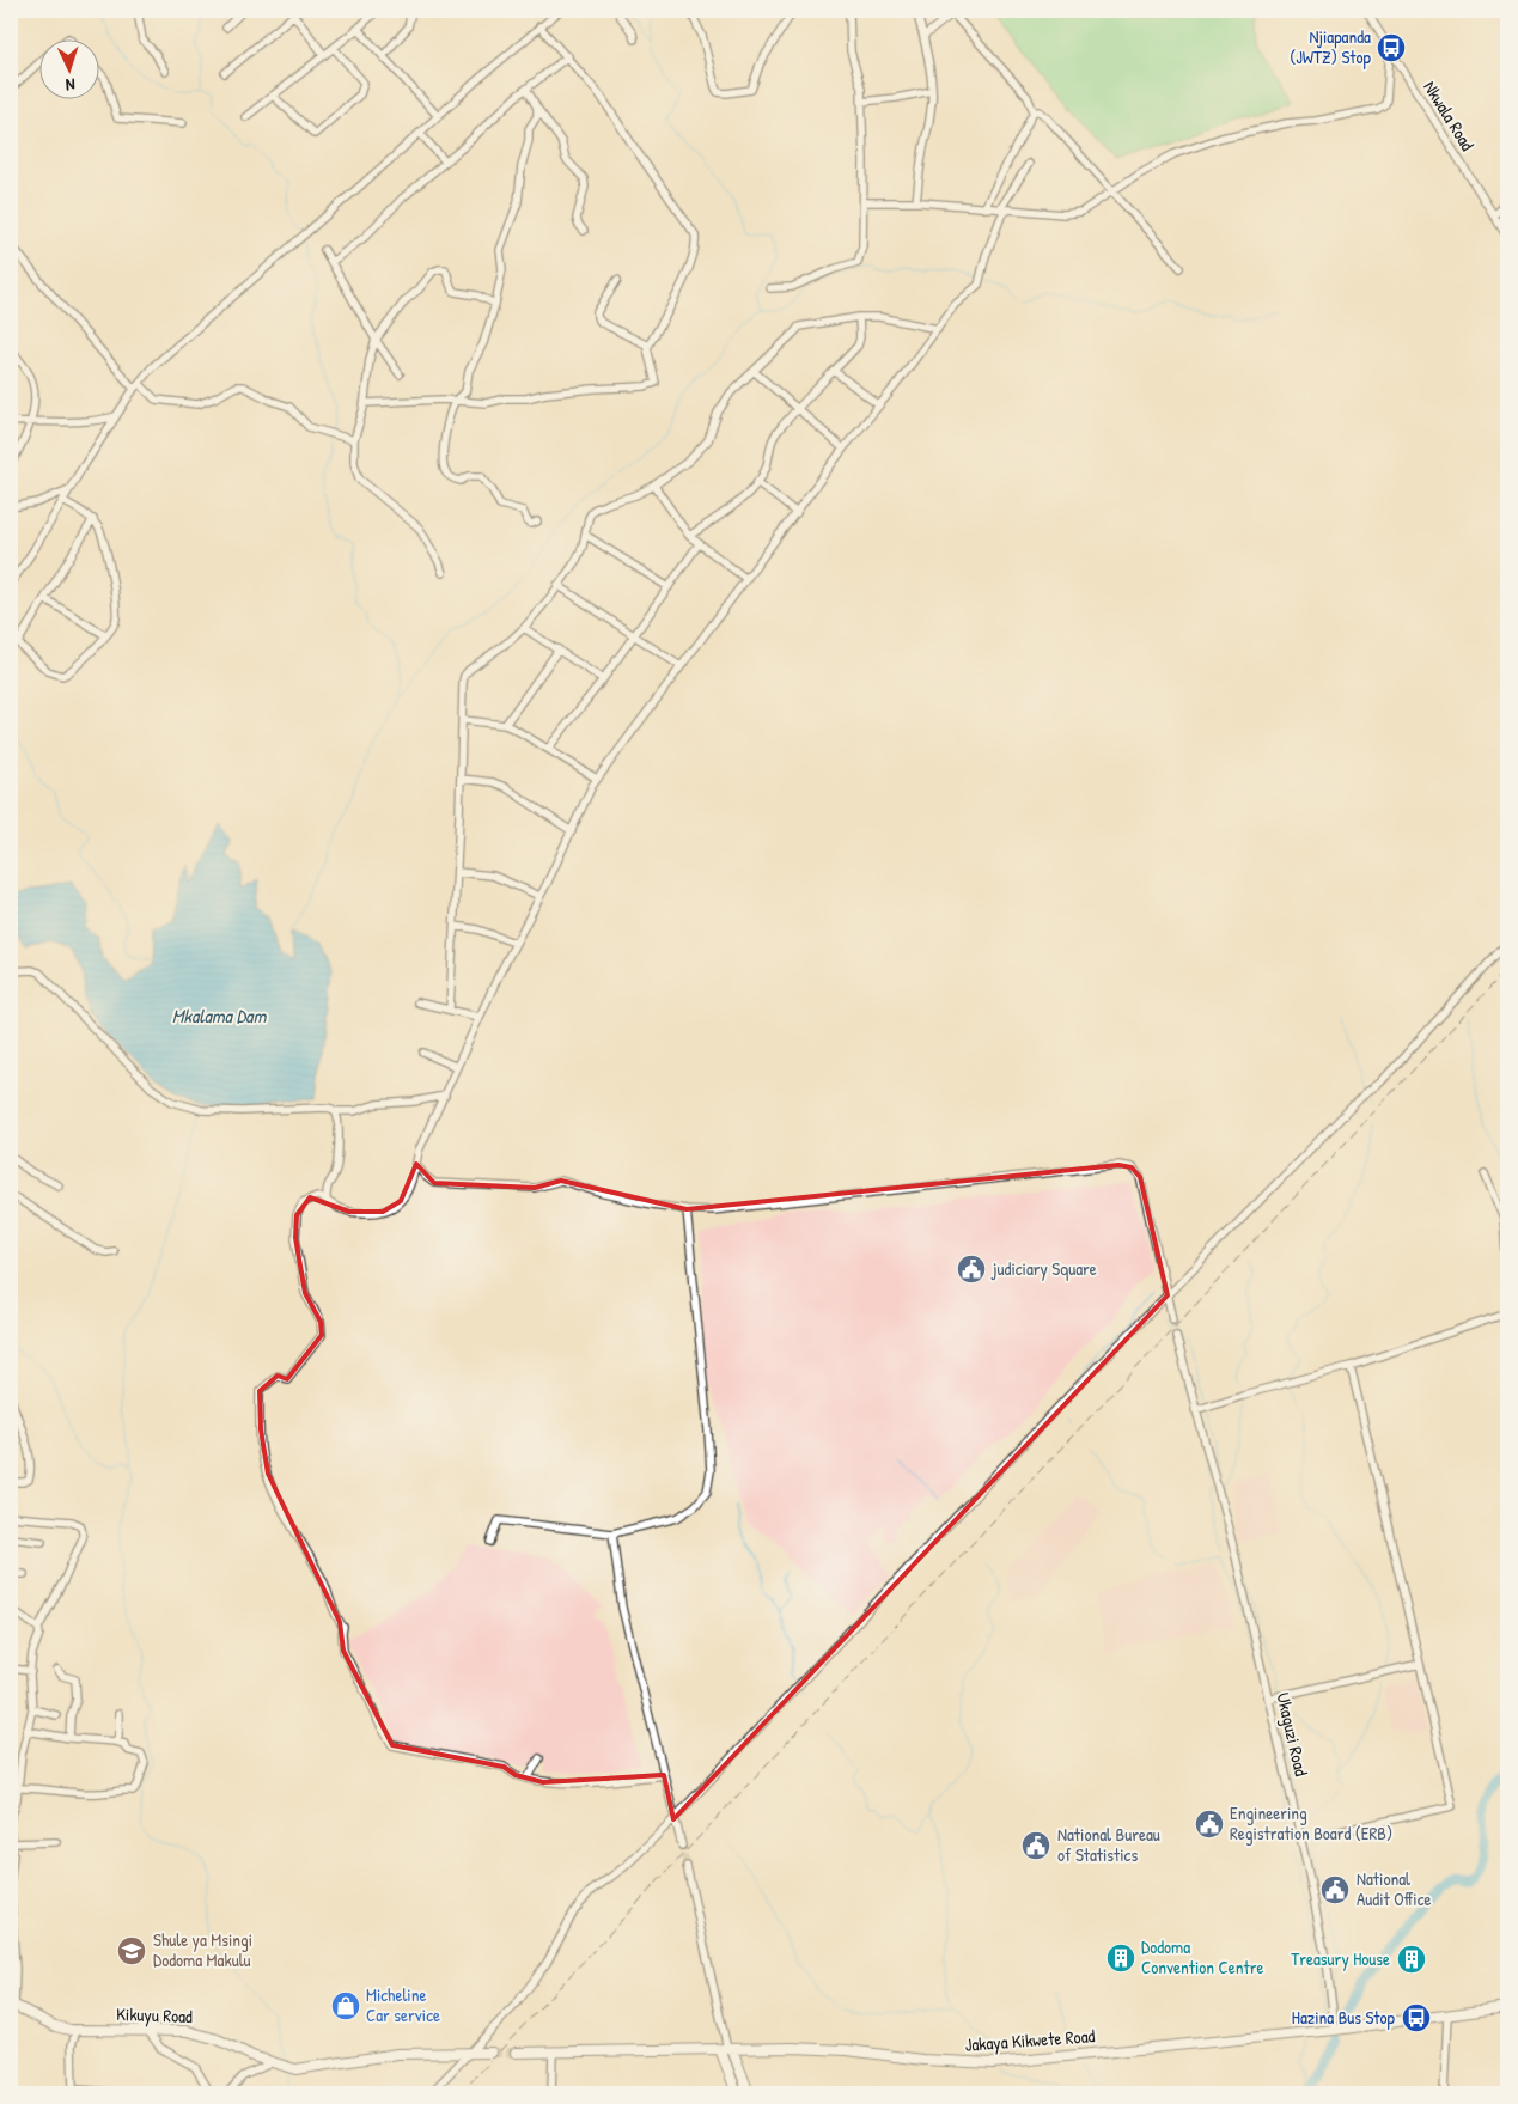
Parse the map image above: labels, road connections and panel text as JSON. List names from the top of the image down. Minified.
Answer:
{"streets":{"main road":["Kikuyu Road","Jakaya Kikwete Road"],"street":["Nkwala Road","Ukaguzi Road"]},"crossings":[["Ukaguzi Road","Jakaya Kikwete Road"]],"water":["Mkalama Dam"],"places":{"bus stop":["Njiapanda (JWTZ) Stop","Hazina Bus Stop"],"public building":["judiciary Square","Engineering Registration Board (ERB)","National Bureau of Statistics","National Audit Office"],"school or university":["Shule ya Msingi Dodoma Makulu"],"building":["Dodoma Convention Centre","Treasury House"],"shop":["Micheline Car service"]},"north":"bottom"}
